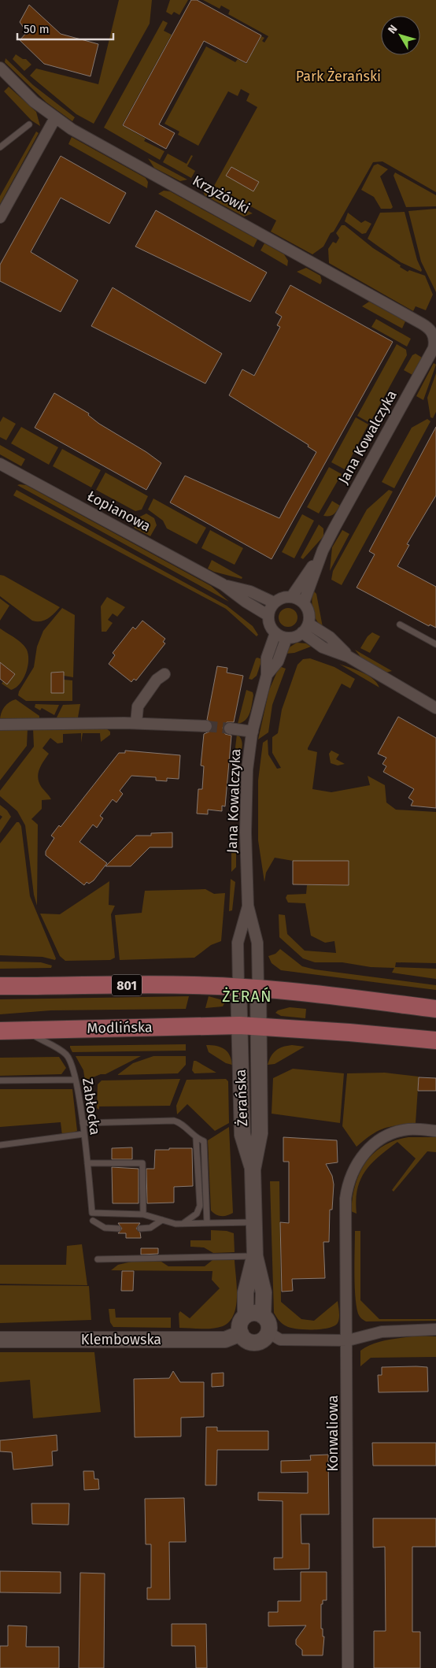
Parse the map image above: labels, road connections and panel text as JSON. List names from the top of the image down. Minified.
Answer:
{"streets":{"main road":["801","Modlińska"],"street":["Krzyżówki","Jana Kowalczyka","Łopianowa","Żerańska","Klembowska","Konwaliowa"],"lane":["Zabłocka"]},"crossings":[["Krzyżówki","Jana Kowalczyka"],["Jana Kowalczyka","Łopianowa"],["Jana Kowalczyka","801"],["Modlińska","Żerańska"],["Modlińska","Zabłocka"],["Żerańska","Klembowska"]],"districts":["ŻERAŃ"],"parks":["Park Żerański"],"scale_bar":"50 m","north":"top left"}
